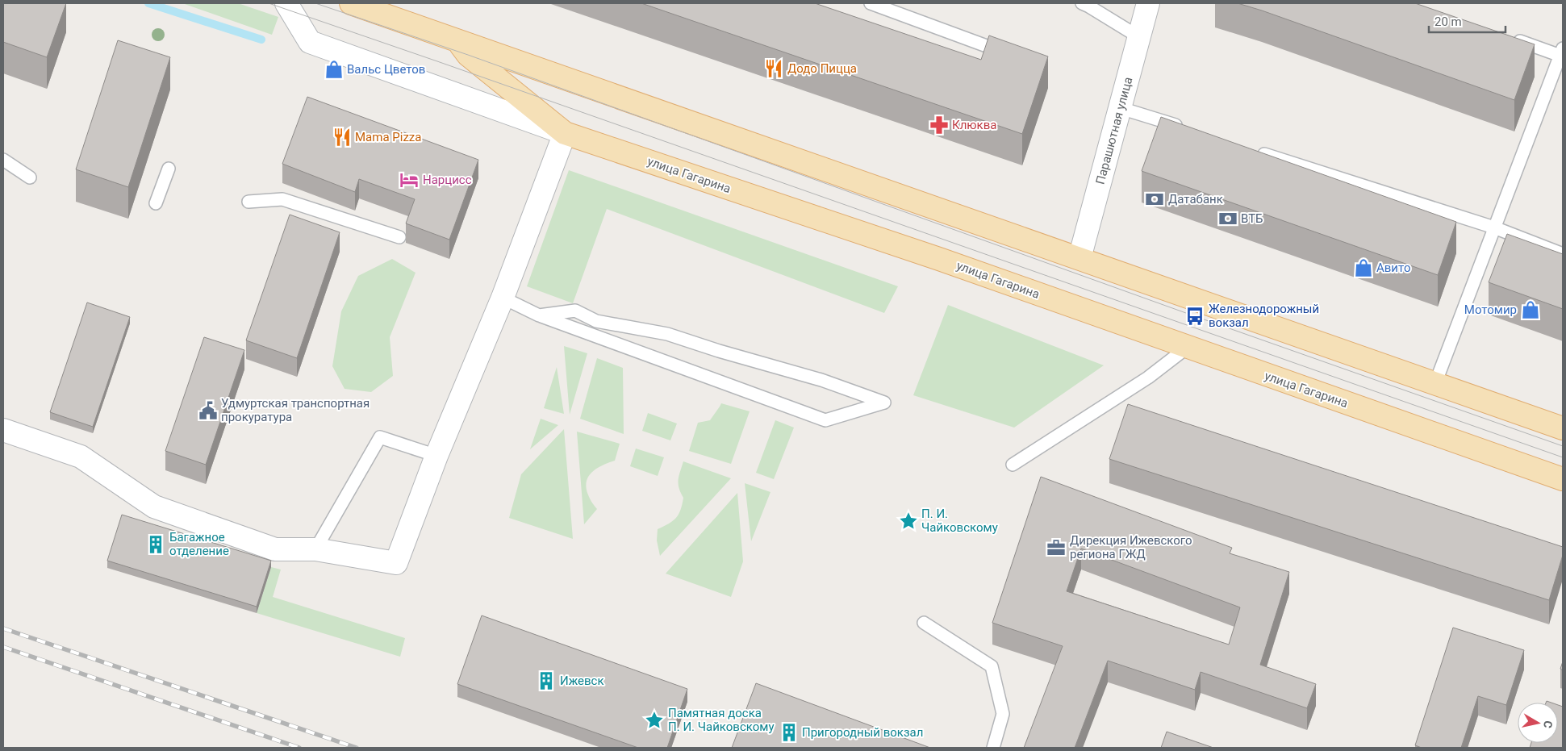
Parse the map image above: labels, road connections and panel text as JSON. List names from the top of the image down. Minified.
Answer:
{"streets":{"main road":["улица Гагарина"],"street":["Парашютная улица"]},"places":{"restaurant":["Додо Пицца","Mama Pizza"],"shop":["Вальс Цветов","Авито","Мотомир"],"pharmacy":["Клюква"],"hotel":["Нарцисс"],"bank":["Датабанк","ВТБ"],"bus stop":["Железнодорожный вокзал"],"public building":["Удмуртская транспортная прокуратура"],"place":["П. И. Чайковскому","Памятная доска П. И. Чайковскому"],"building":["Багажное отделение","Ижевск","Пригородный вокзал"],"office":["Дирекция Ижевского региона ГЖД"]},"scale_bar":"20 m","north":"right"}
